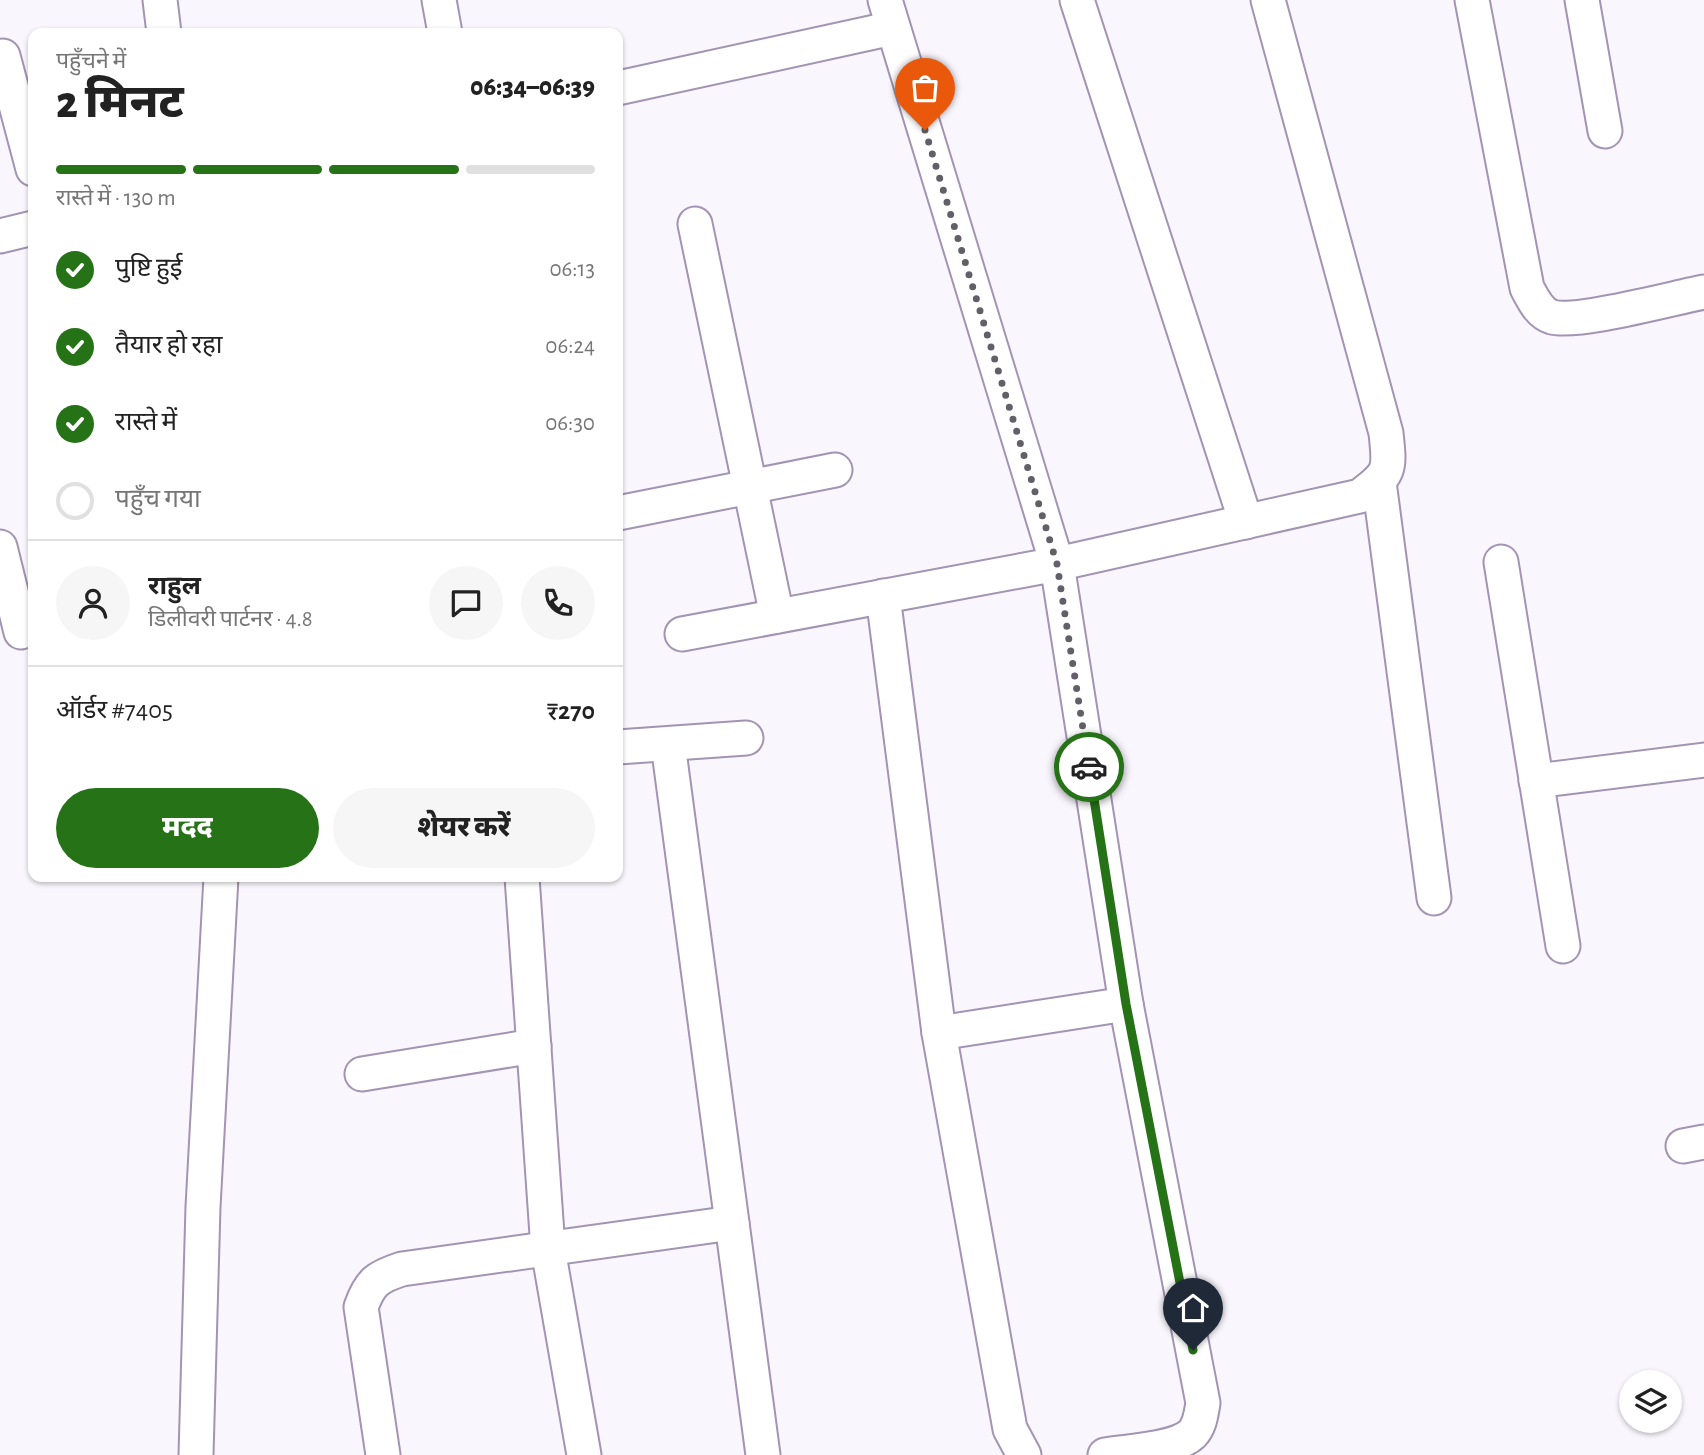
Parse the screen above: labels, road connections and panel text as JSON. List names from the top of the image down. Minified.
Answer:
{"page":{"heading":["2 मिनट","पहुँचने में","06:34–06:39"],"panel":["राहुल","डिलीवरी पार्टनर · 4.8","ऑर्डर #7405","₹270"],"bar":"रास्ते में · 130 m","list":[["पुष्टि हुई","06:13"],["तैयार हो रहा","06:24"],["रास्ते में","06:30"],"पहुँच गया"],"buttons":["मदद","शेयर करें"]}}
